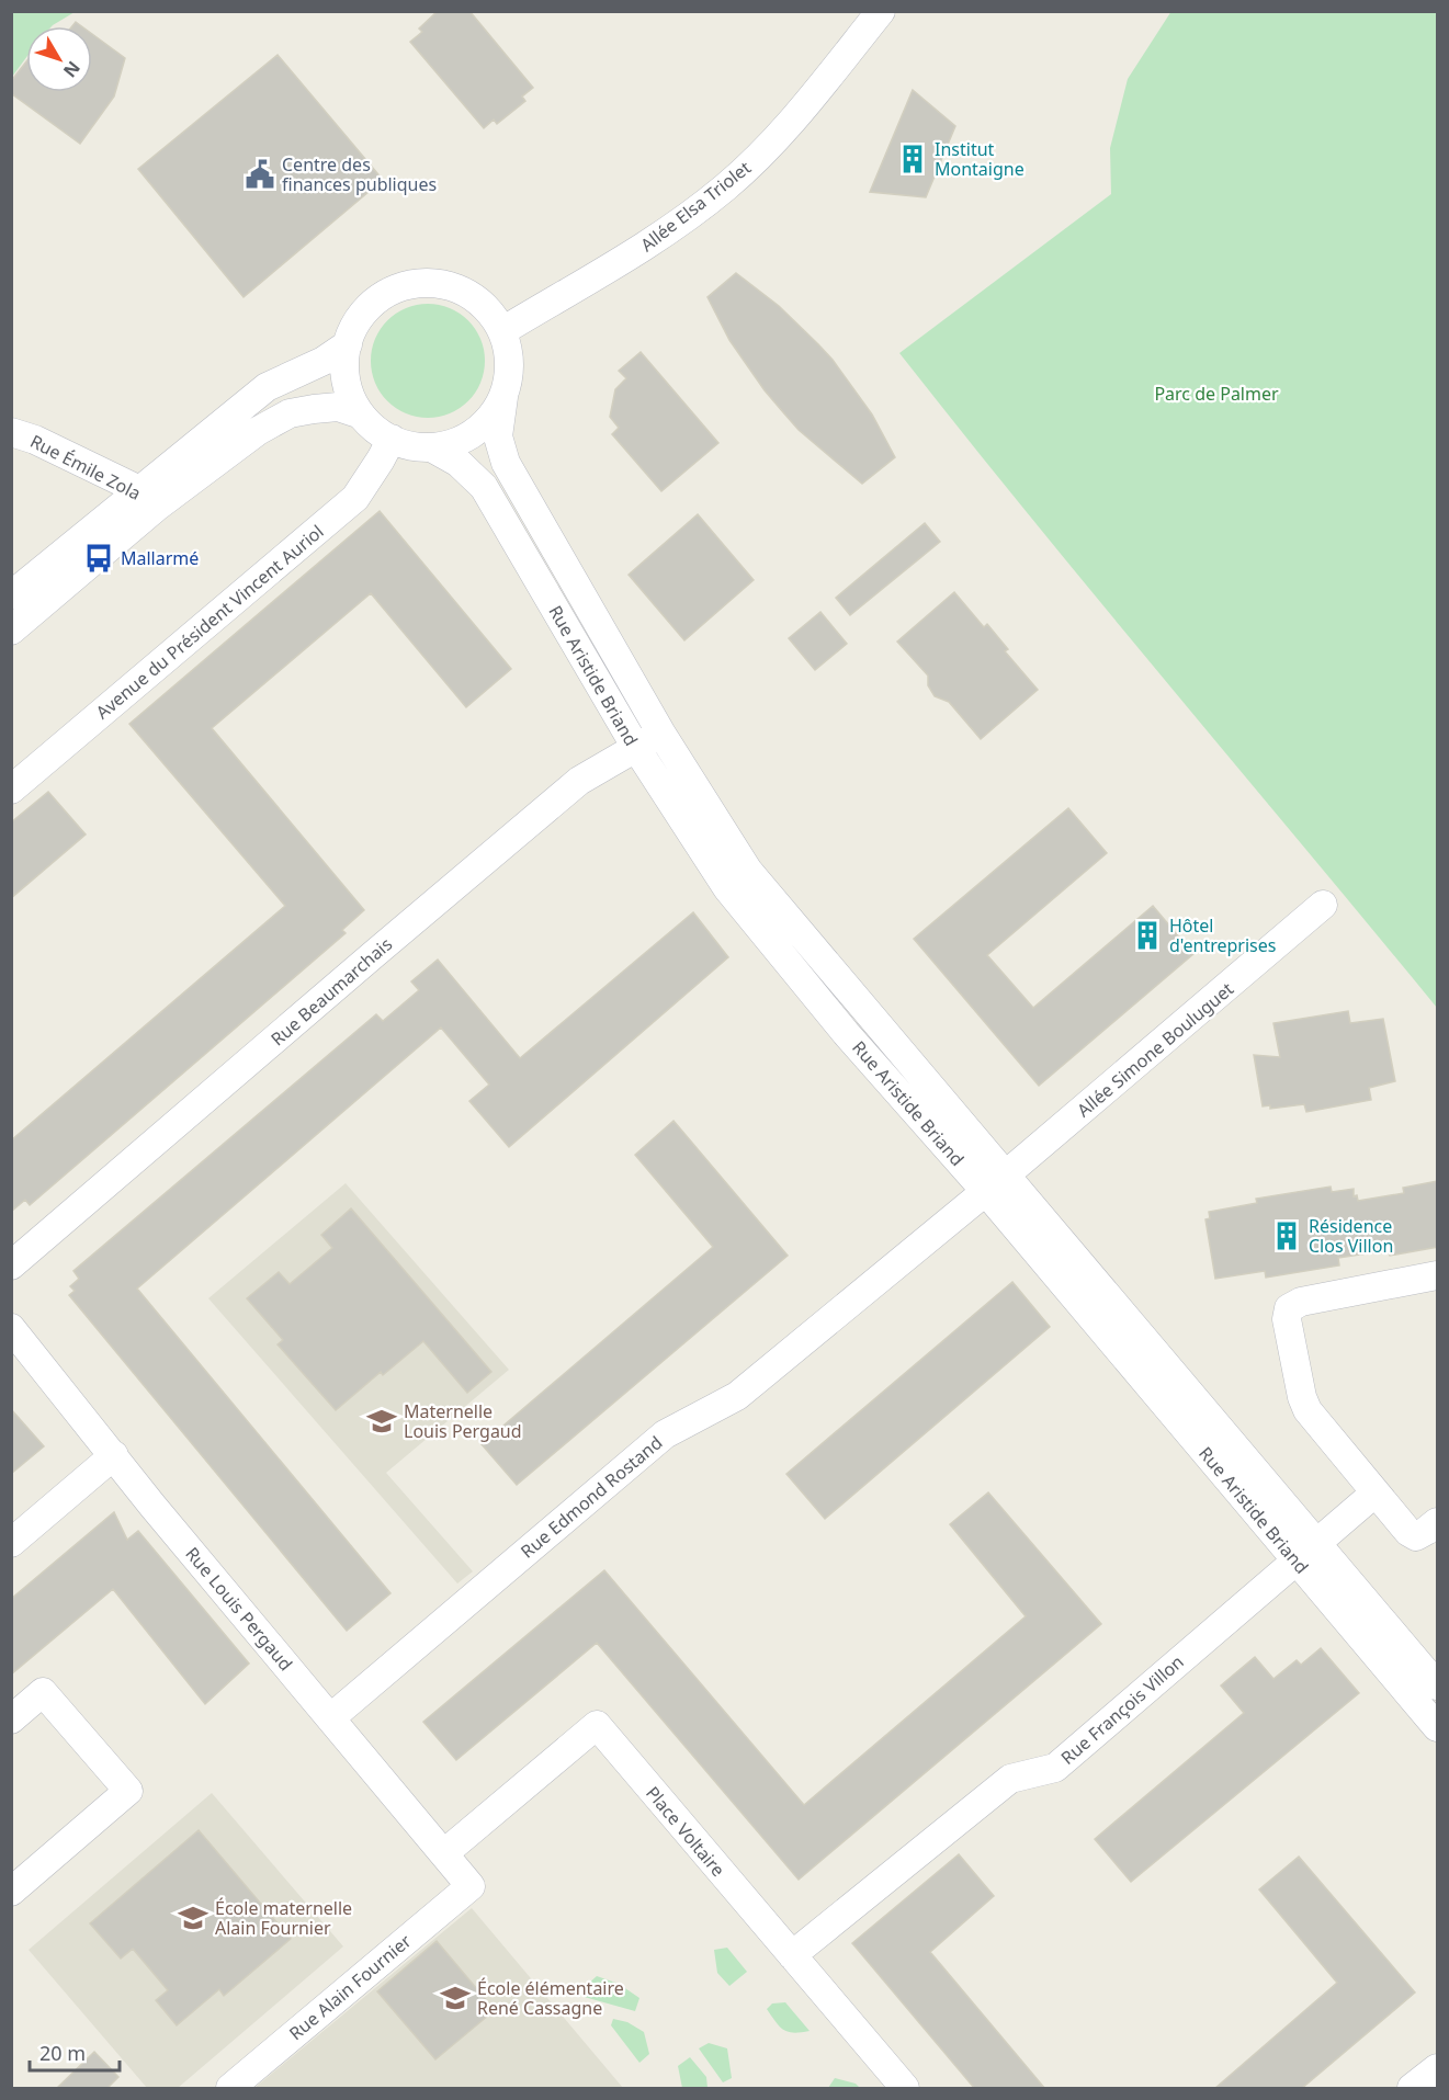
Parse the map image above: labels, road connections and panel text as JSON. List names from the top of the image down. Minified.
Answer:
{"streets":{"street":["Allée Elsa Triolet","Rue Émile Zola","Avenue du Président Vincent Auriol","Rue Aristide Briand","Rue Beaumarchais","Allée Simone Bouluguet","Rue Edmond Rostand","Rue Louis Pergaud","Rue François Villon","Place Voltaire","Rue Alain Fournier"]},"crossings":[["Allée Elsa Triolet","Avenue du Président Vincent Auriol"],["Allée Elsa Triolet","Rue Aristide Briand"],["Avenue du Président Vincent Auriol","Rue Aristide Briand"],["Rue Aristide Briand","Rue Beaumarchais"],["Rue Aristide Briand","Allée Simone Bouluguet"],["Rue Aristide Briand","Rue Edmond Rostand"],["Rue Aristide Briand","Rue François Villon"],["Allée Simone Bouluguet","Rue Edmond Rostand"],["Rue Edmond Rostand","Rue Louis Pergaud"],["Rue Louis Pergaud","Place Voltaire"],["Rue Louis Pergaud","Rue Alain Fournier"],["Rue François Villon","Place Voltaire"]],"parks":["Parc de Palmer"],"places":{"building":["Institut Montaigne","Hôtel d'entreprises","Résidence Clos Villon"],"public building":["Centre des finances publiques"],"bus stop":["Mallarmé"],"school or university":["Maternelle Louis Pergaud","École maternelle Alain Fournier","École élémentaire René Cassagne"]},"scale_bar":"20 m","north":"bottom right"}
